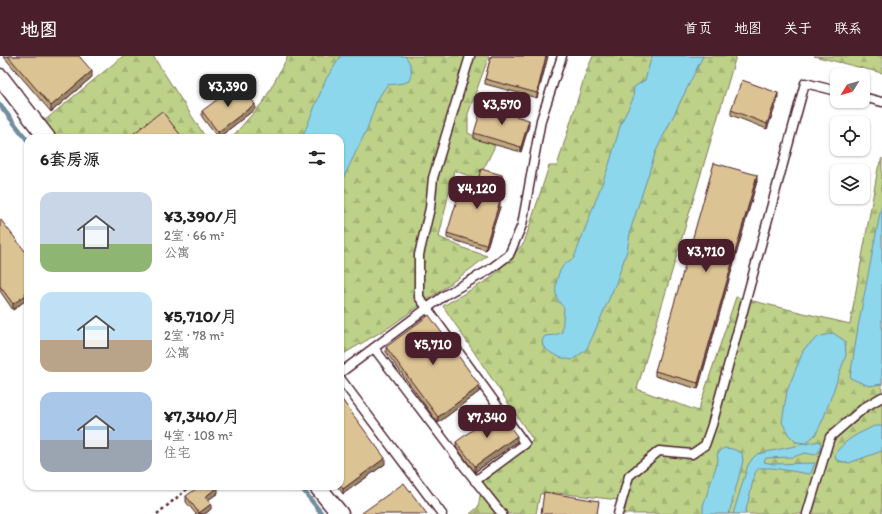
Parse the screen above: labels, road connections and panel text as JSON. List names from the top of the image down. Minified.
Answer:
{"north":"bottom left","page":{"header":"地图","nav":["首页","地图","关于","联系"],"price":["¥3,390","¥3,570","¥4,120","¥3,710","¥5,710","¥7,340"],"heading":"6套房源","list":[{"name":"¥3,390/月","note":"2室 · 66 m² · 公寓"},{"name":"¥5,710/月","note":"2室 · 78 m² · 公寓"},{"name":"¥7,340/月","note":"4室 · 108 m² · 住宅"}]}}
